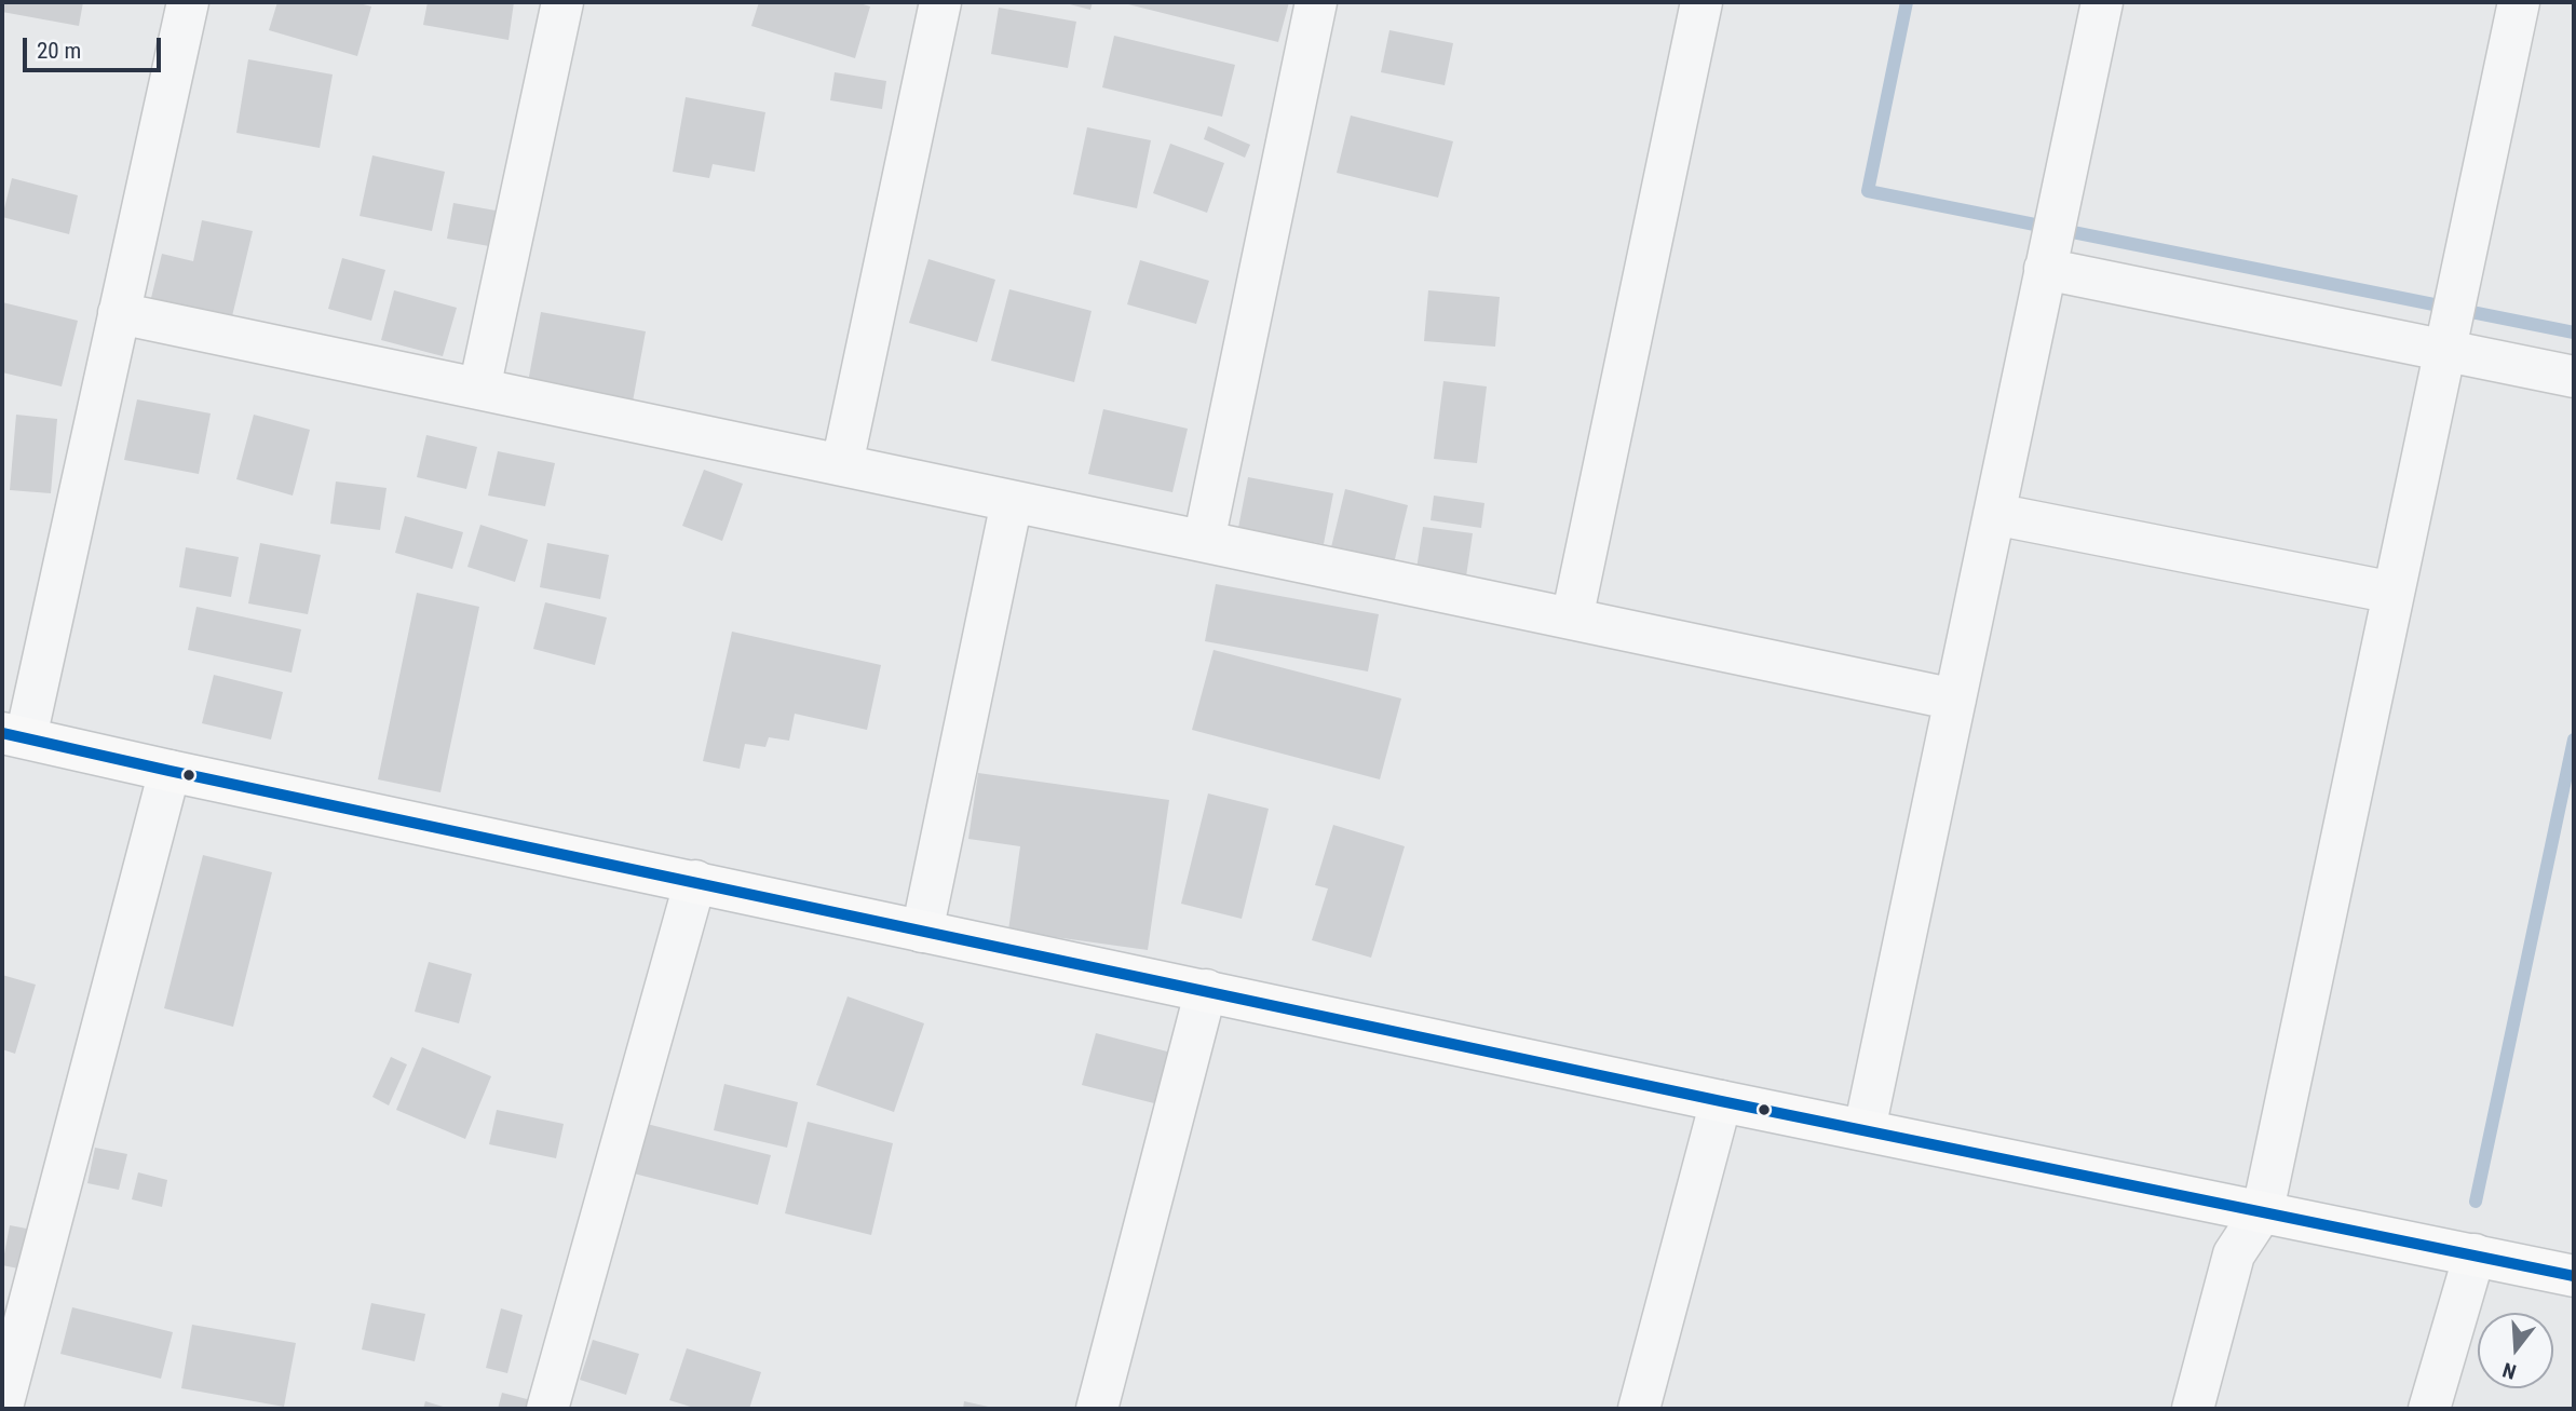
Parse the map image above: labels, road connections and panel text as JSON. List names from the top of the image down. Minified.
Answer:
{"scale_bar":"20 m","north":"bottom"}
